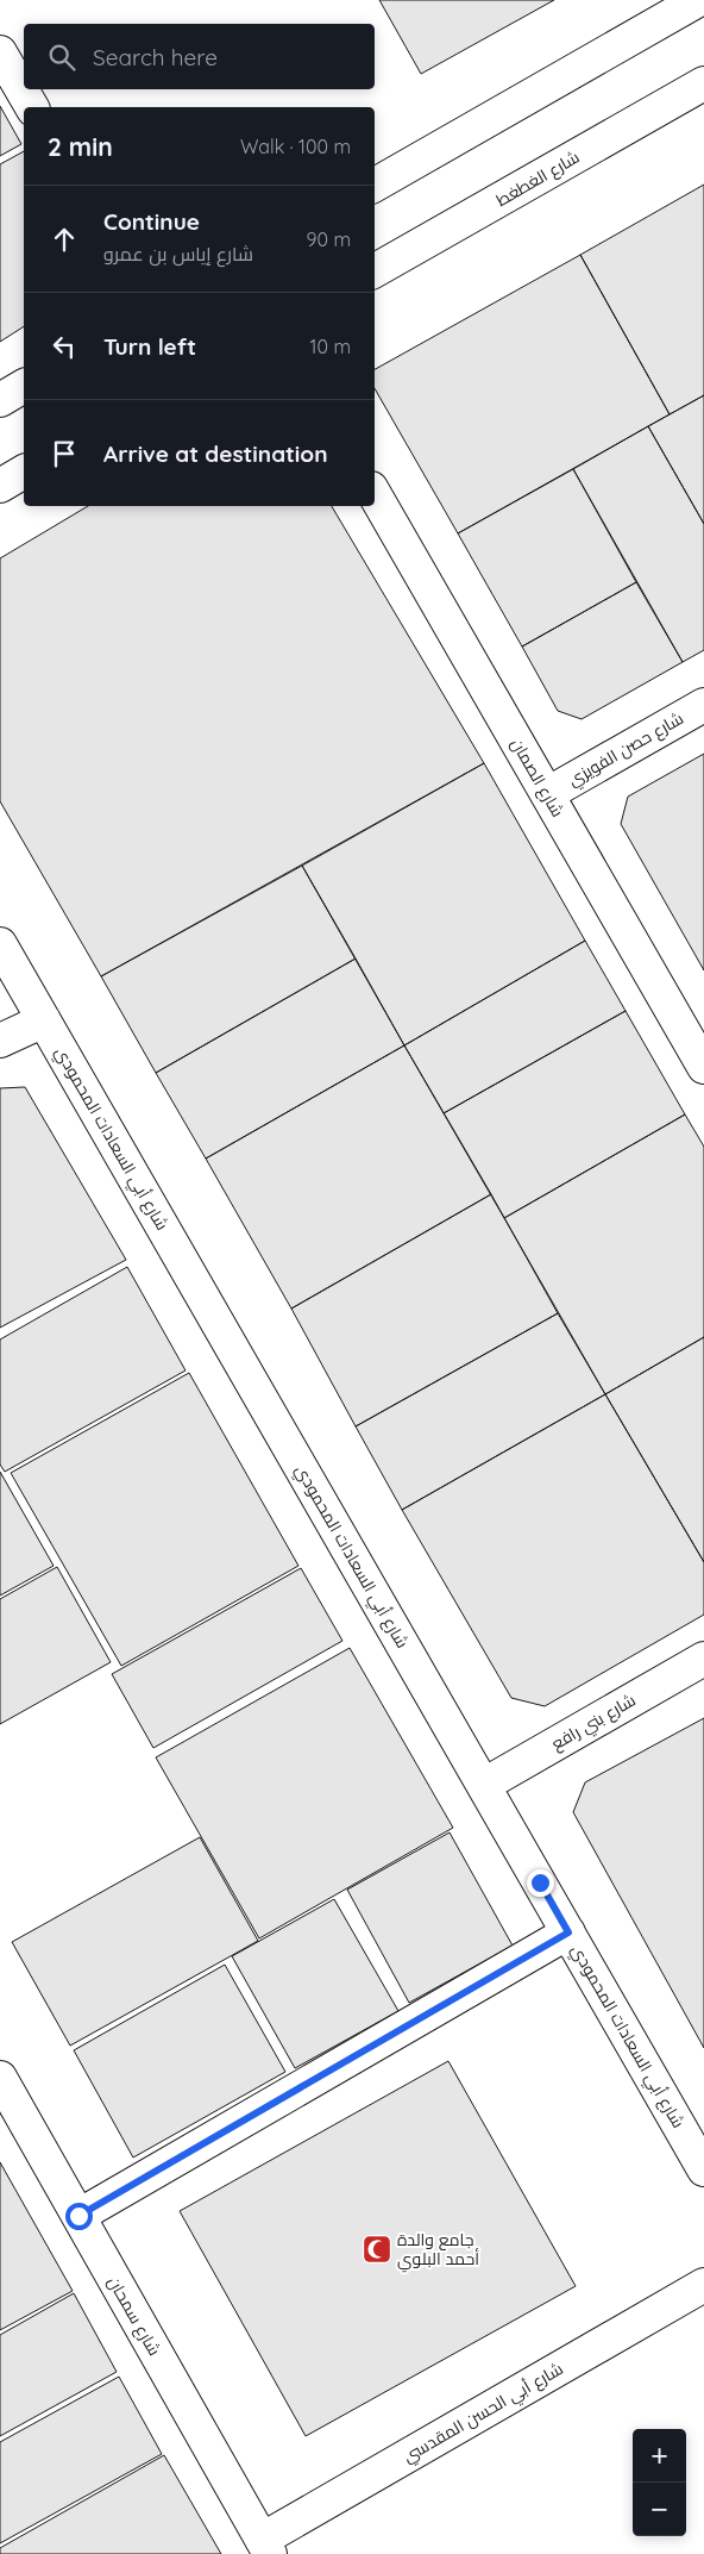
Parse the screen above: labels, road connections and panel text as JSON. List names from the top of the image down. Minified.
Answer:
{"streets":{"street":["شارع الغطغط","شارع حصن الفويزي","شارع الصمان","شارع أبي السعادات المحمودي","شارع بني رافع","شارع سمحان","شارع أبي الحسن المقدسي"]},"crossings":[["شارع حصن الفويزي","شارع الصمان"],["شارع أبي السعادات المحمودي","شارع بني رافع"],["شارع سمحان","شارع أبي الحسن المقدسي"]],"places":{"mosque":["جامع والدة أحمد البلوي"]},"page":{"search":"Search here","heading":["2 min","Walk · 100 m"],"list":[["Continue","شارع إياس بن عمرو","90 m"],["Turn left","10 m"],"Arrive at destination"],"map_buttons":["+","−"]}}
